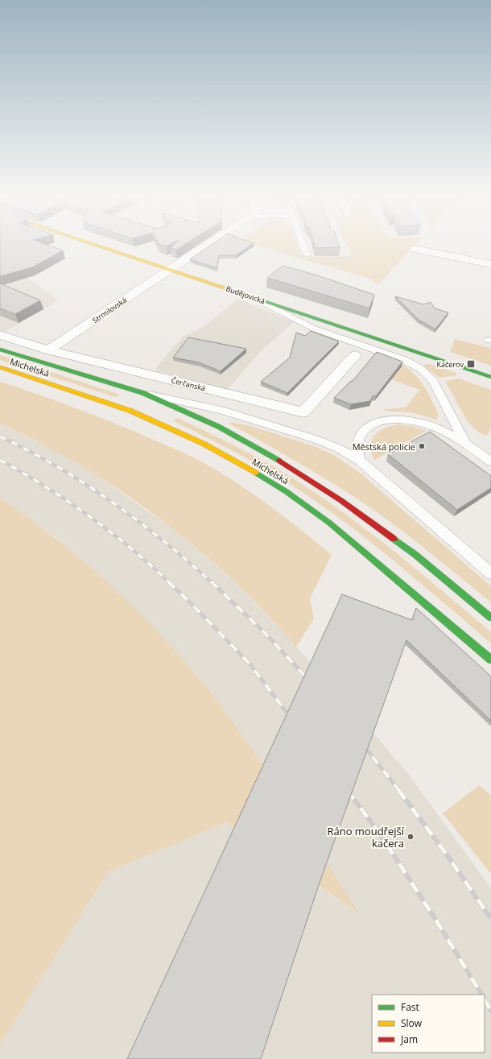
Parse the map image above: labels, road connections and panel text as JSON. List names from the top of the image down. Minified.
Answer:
{"streets":{"main road":["Budějovická","Michelská"],"street":["Strmilovská","Čerčanská"]},"crossings":[["Budějovická","Strmilovská"],["Strmilovská","Čerčanská"]],"places":{"transit":["Kačerov"],"other":["Městská policie","Ráno moudřejší kačera"]},"legend":["Fast","Slow","Jam"]}
